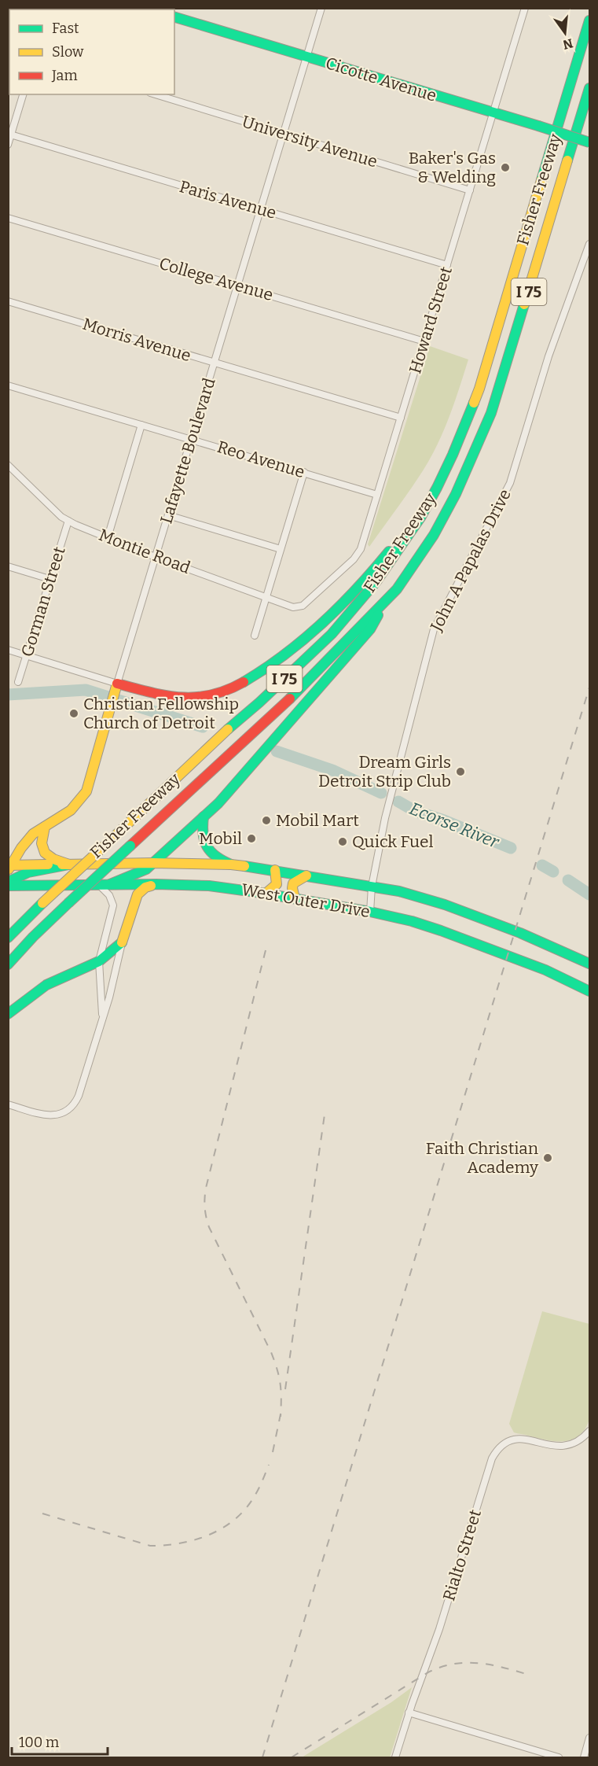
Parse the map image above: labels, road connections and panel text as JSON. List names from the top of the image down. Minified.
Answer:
{"streets":{"main road":["Cicotte Avenue","Fisher Freeway","I 75","Lafayette Boulevard","West Outer Drive"],"street":["University Avenue","Paris Avenue","College Avenue","Howard Street","Morris Avenue","Reo Avenue","Montie Road","John A Papalas Drive","Gorman Street","Rialto Street"]},"crossings":[["Cicotte Avenue","Howard Street"],["Cicotte Avenue","Lafayette Boulevard"],["University Avenue","Howard Street"],["University Avenue","Lafayette Boulevard"],["Paris Avenue","Howard Street"],["Paris Avenue","Lafayette Boulevard"],["College Avenue","Howard Street"],["College Avenue","Lafayette Boulevard"],["Howard Street","Morris Avenue"],["Howard Street","Reo Avenue"],["Howard Street","Montie Road"],["Morris Avenue","Lafayette Boulevard"],["Lafayette Boulevard","Reo Avenue"],["Lafayette Boulevard","Montie Road"],["Lafayette Boulevard","West Outer Drive"],["Montie Road","Gorman Street"],["John A Papalas Drive","West Outer Drive"]],"water":["Ecorse River"],"places":["Baker's Gas & Welding","Christian Fellowship Church of Detroit","Dream Girls Detroit Strip Club","Mobil Mart","Mobil","Quick Fuel","Faith Christian Academy"],"legend":["Fast","Slow","Jam"],"scale_bar":"100 m","north":"bottom"}
